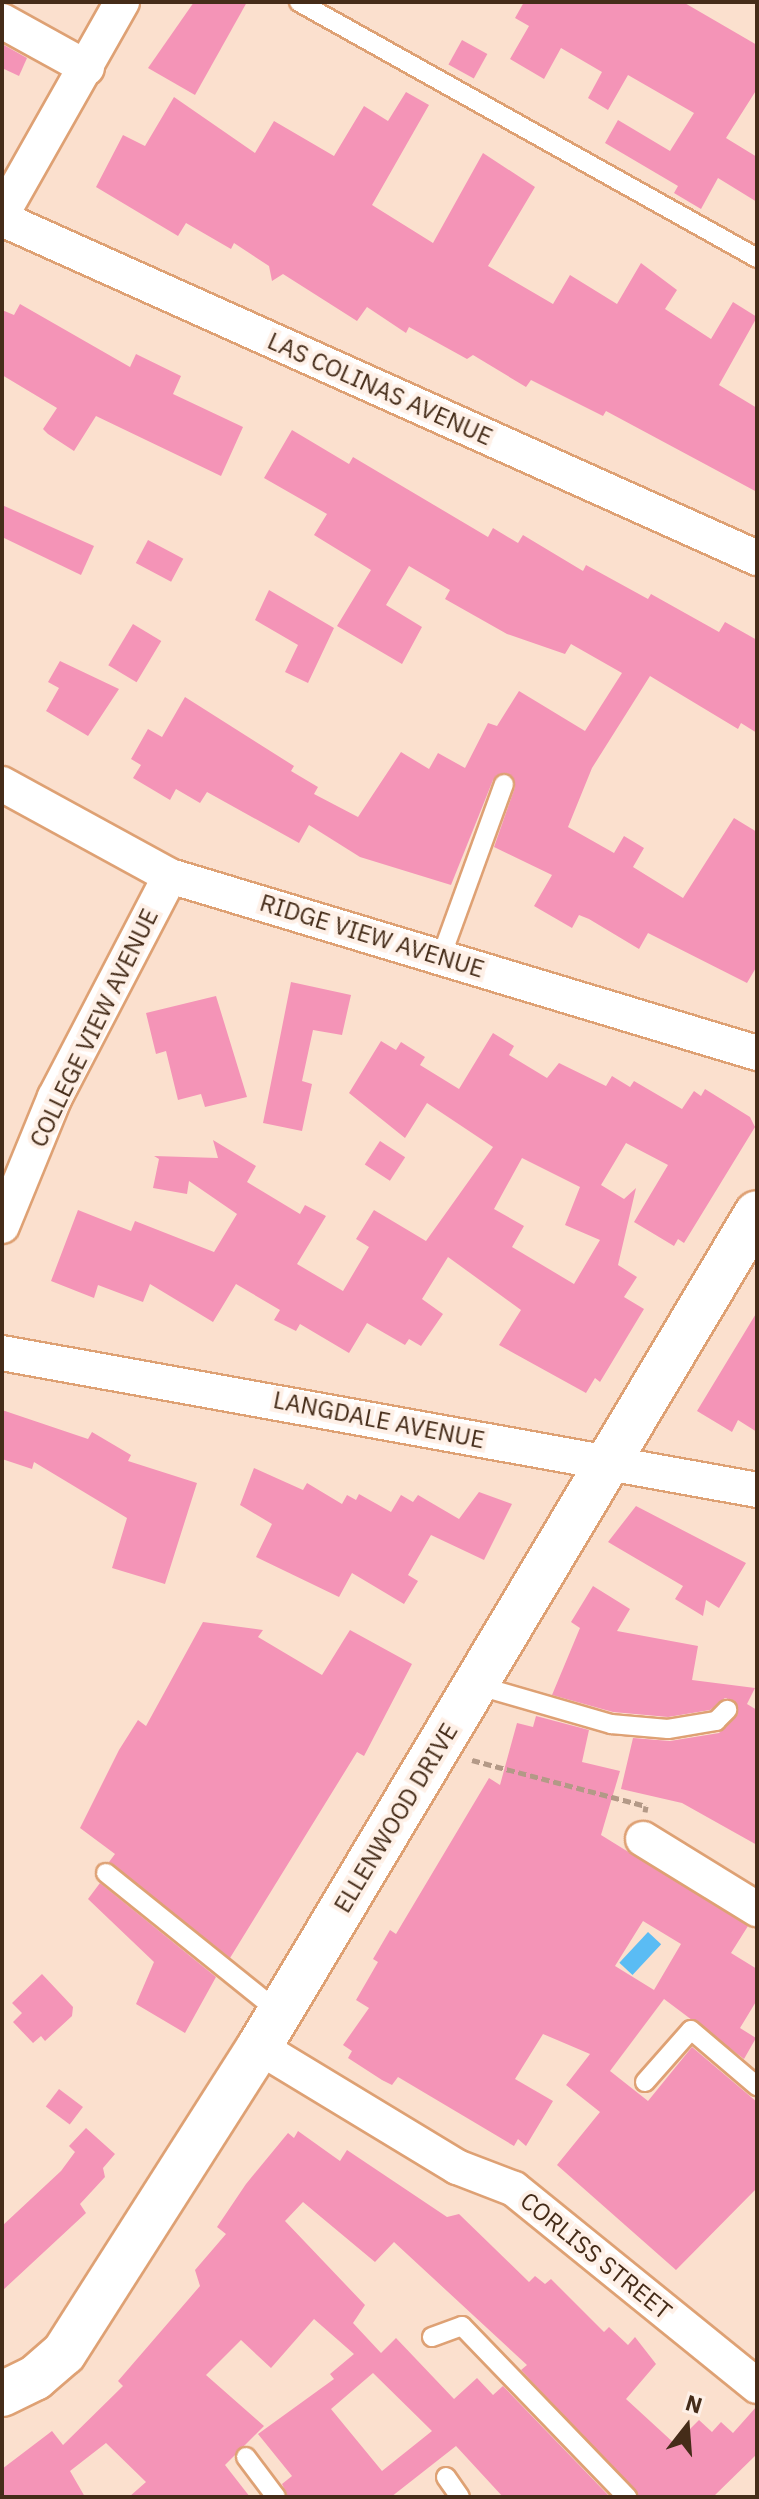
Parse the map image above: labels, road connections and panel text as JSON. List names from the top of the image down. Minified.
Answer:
{"streets":{"street":["LAS COLINAS AVENUE","RIDGE VIEW AVENUE","COLLEGE VIEW AVENUE","LANGDALE AVENUE","ELLENWOOD DRIVE","CORLISS STREET"]},"crossings":[["RIDGE VIEW AVENUE","COLLEGE VIEW AVENUE"],["LANGDALE AVENUE","ELLENWOOD DRIVE"],["ELLENWOOD DRIVE","CORLISS STREET"]],"north":"top"}
